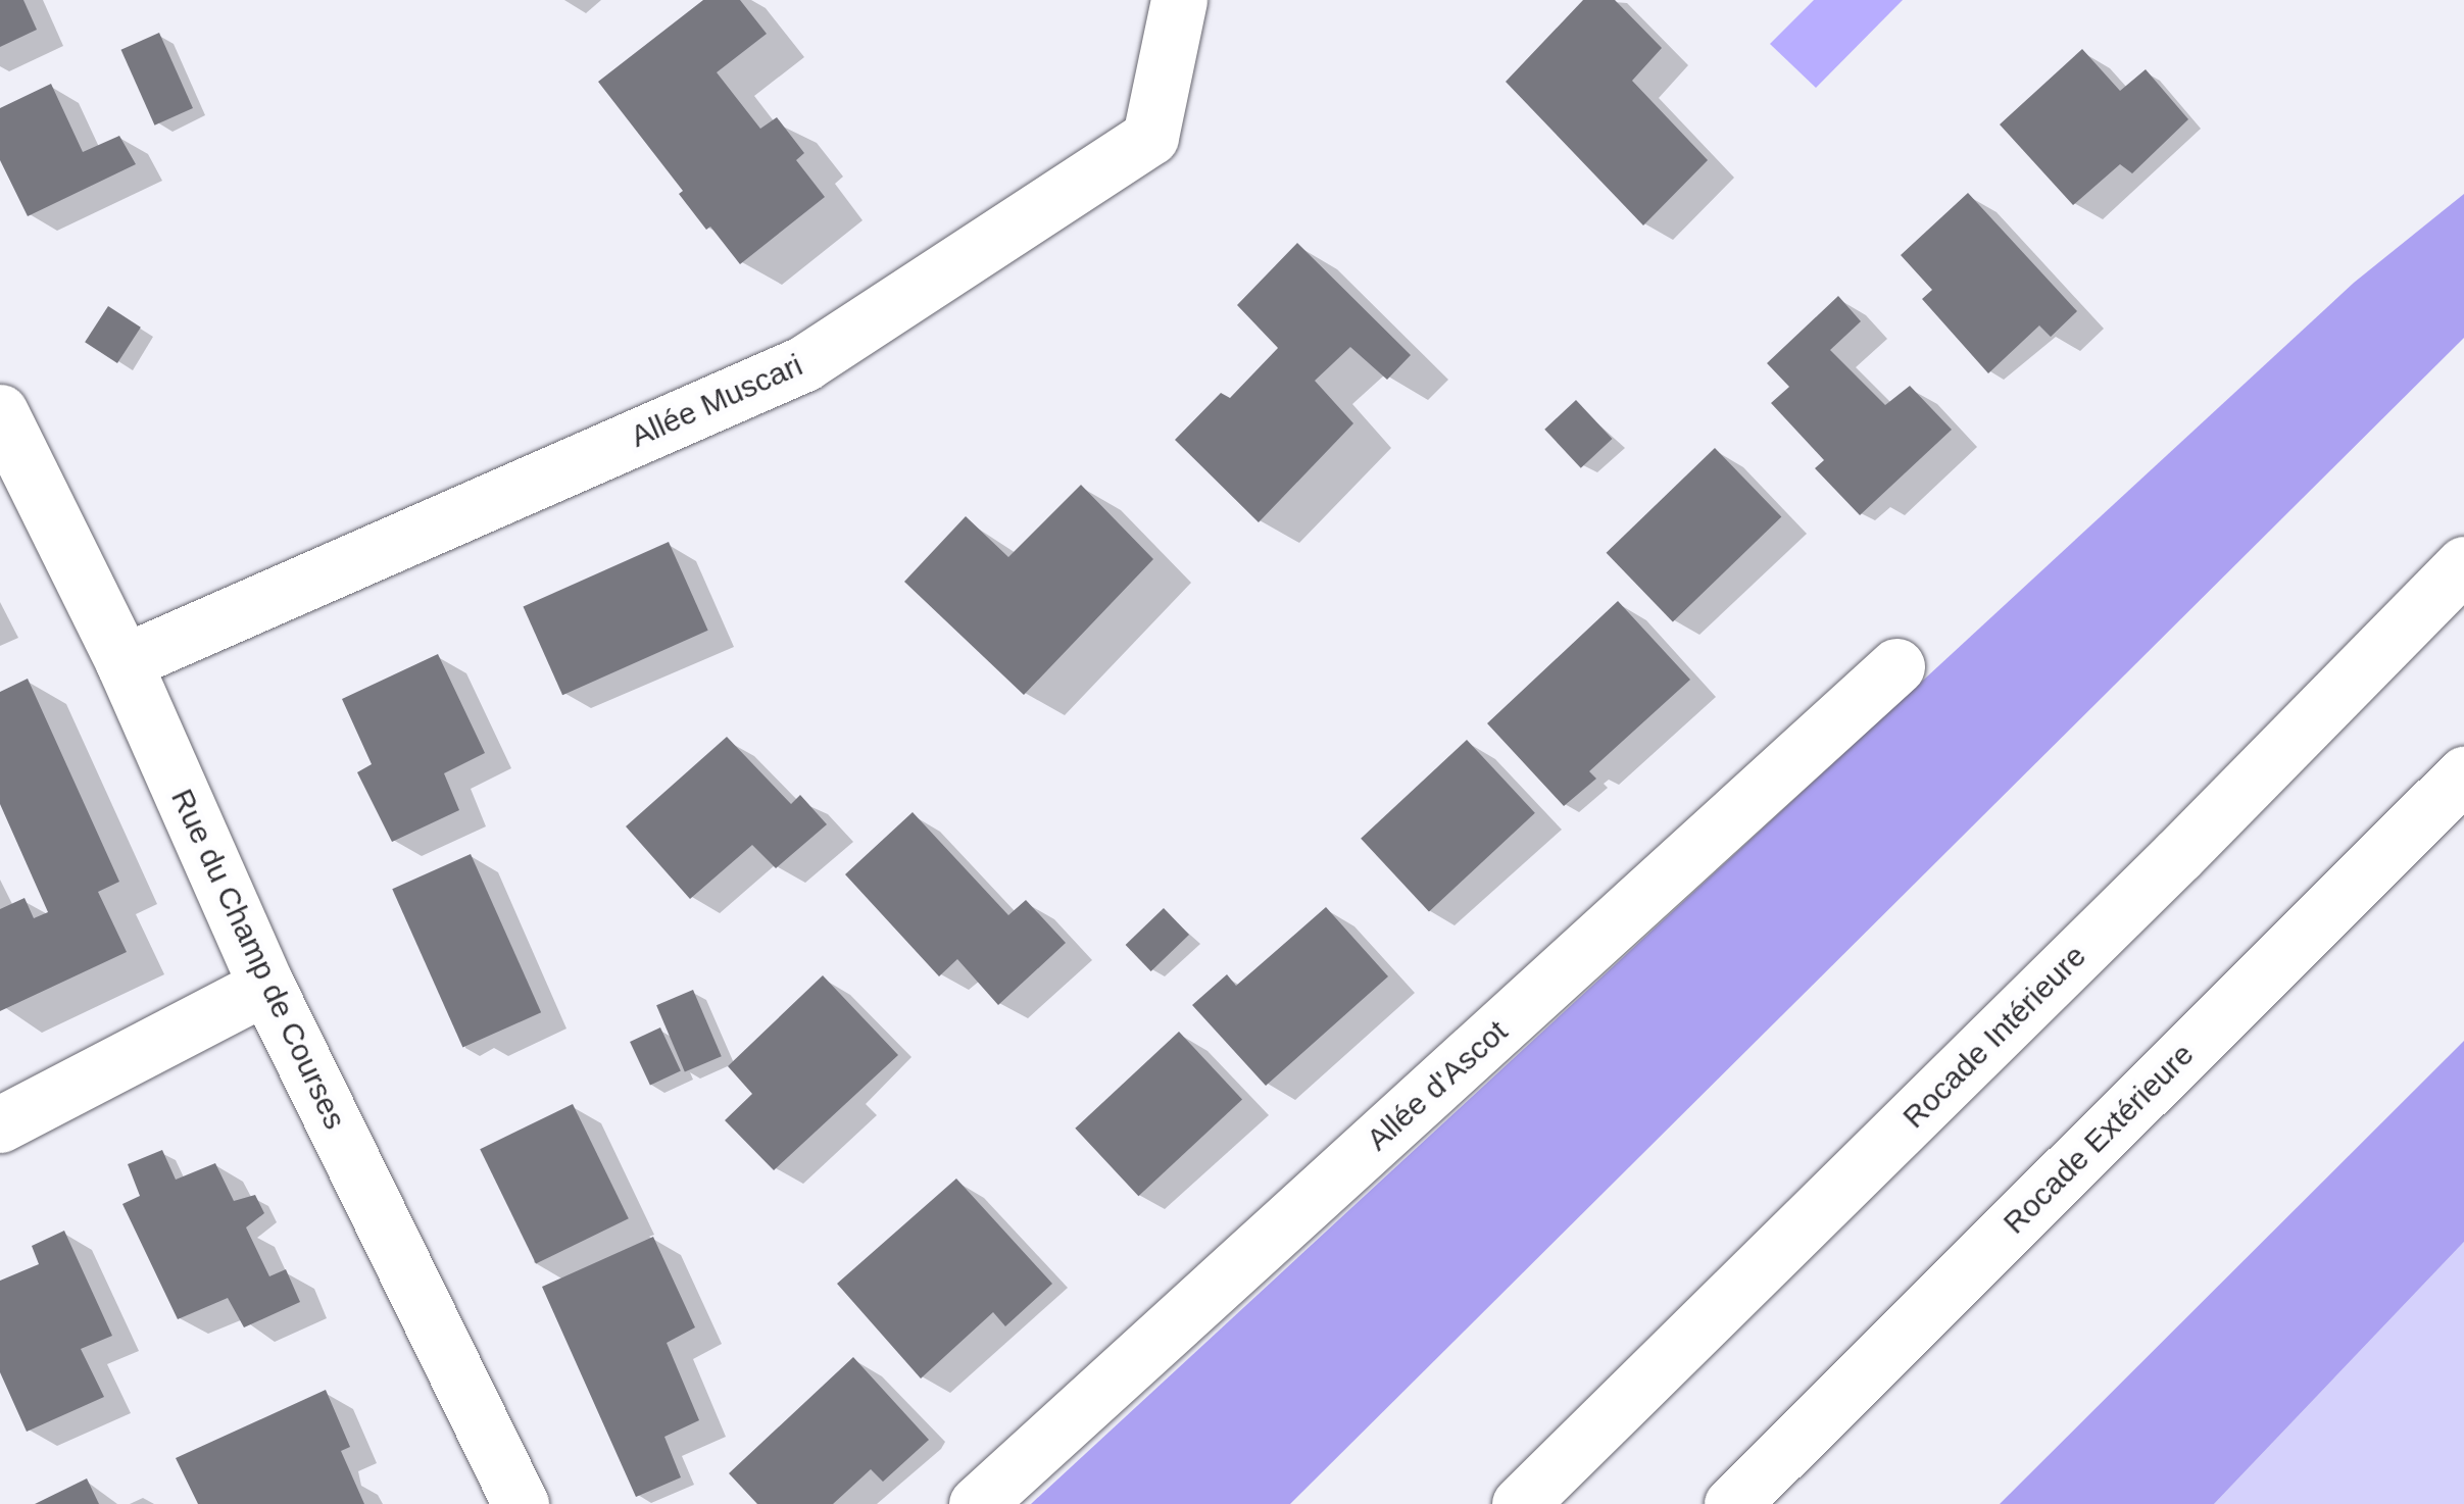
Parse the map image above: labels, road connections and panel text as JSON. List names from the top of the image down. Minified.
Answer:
{"streets":{"main road":["Allée Muscari","Rue du Champ de Courses","Rocade Intérieure","Allée d'Ascot","Rocade Extérieure"]},"crossings":[["Allée Muscari","Rue du Champ de Courses"]]}
